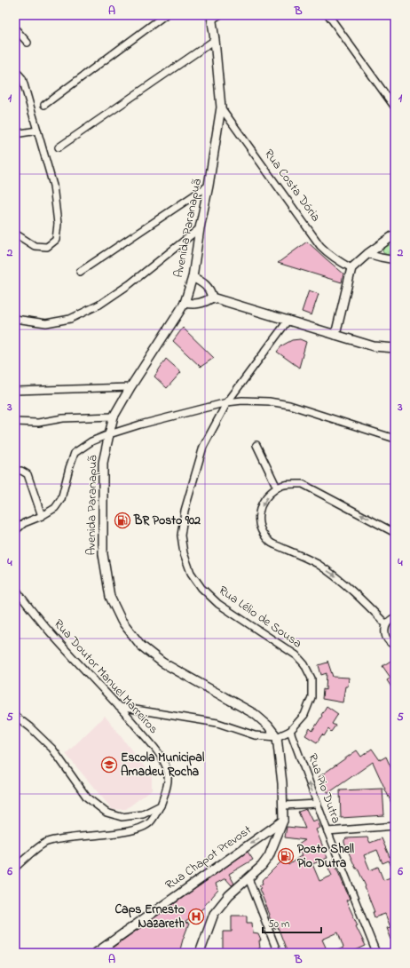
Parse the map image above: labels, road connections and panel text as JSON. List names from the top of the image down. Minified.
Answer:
{"streets":{"street":["Rua Costa Dória","Avenida Paranapuã","Rua Lélio de Sousa","Rua Doutor Manuel Marreiros","Rua Pio Dutra","Rua Chapot Prevost"]},"crossings":[["Rua Costa Dória","Avenida Paranapuã"],["Avenida Paranapuã","Rua Lélio de Sousa"],["Rua Lélio de Sousa","Rua Pio Dutra"]],"places":{"fuel station":["BR Posto 902","Posto Shell Pio Dutra"],"school or university":["Escola Municipal Amadeu Rocha"],"hospital":["Caps Ernesto Nazareth"]},"scale_bar":"50 m","grid":{"columns":["A","B"],"rows":["1","2","3","4","5","6"]}}
